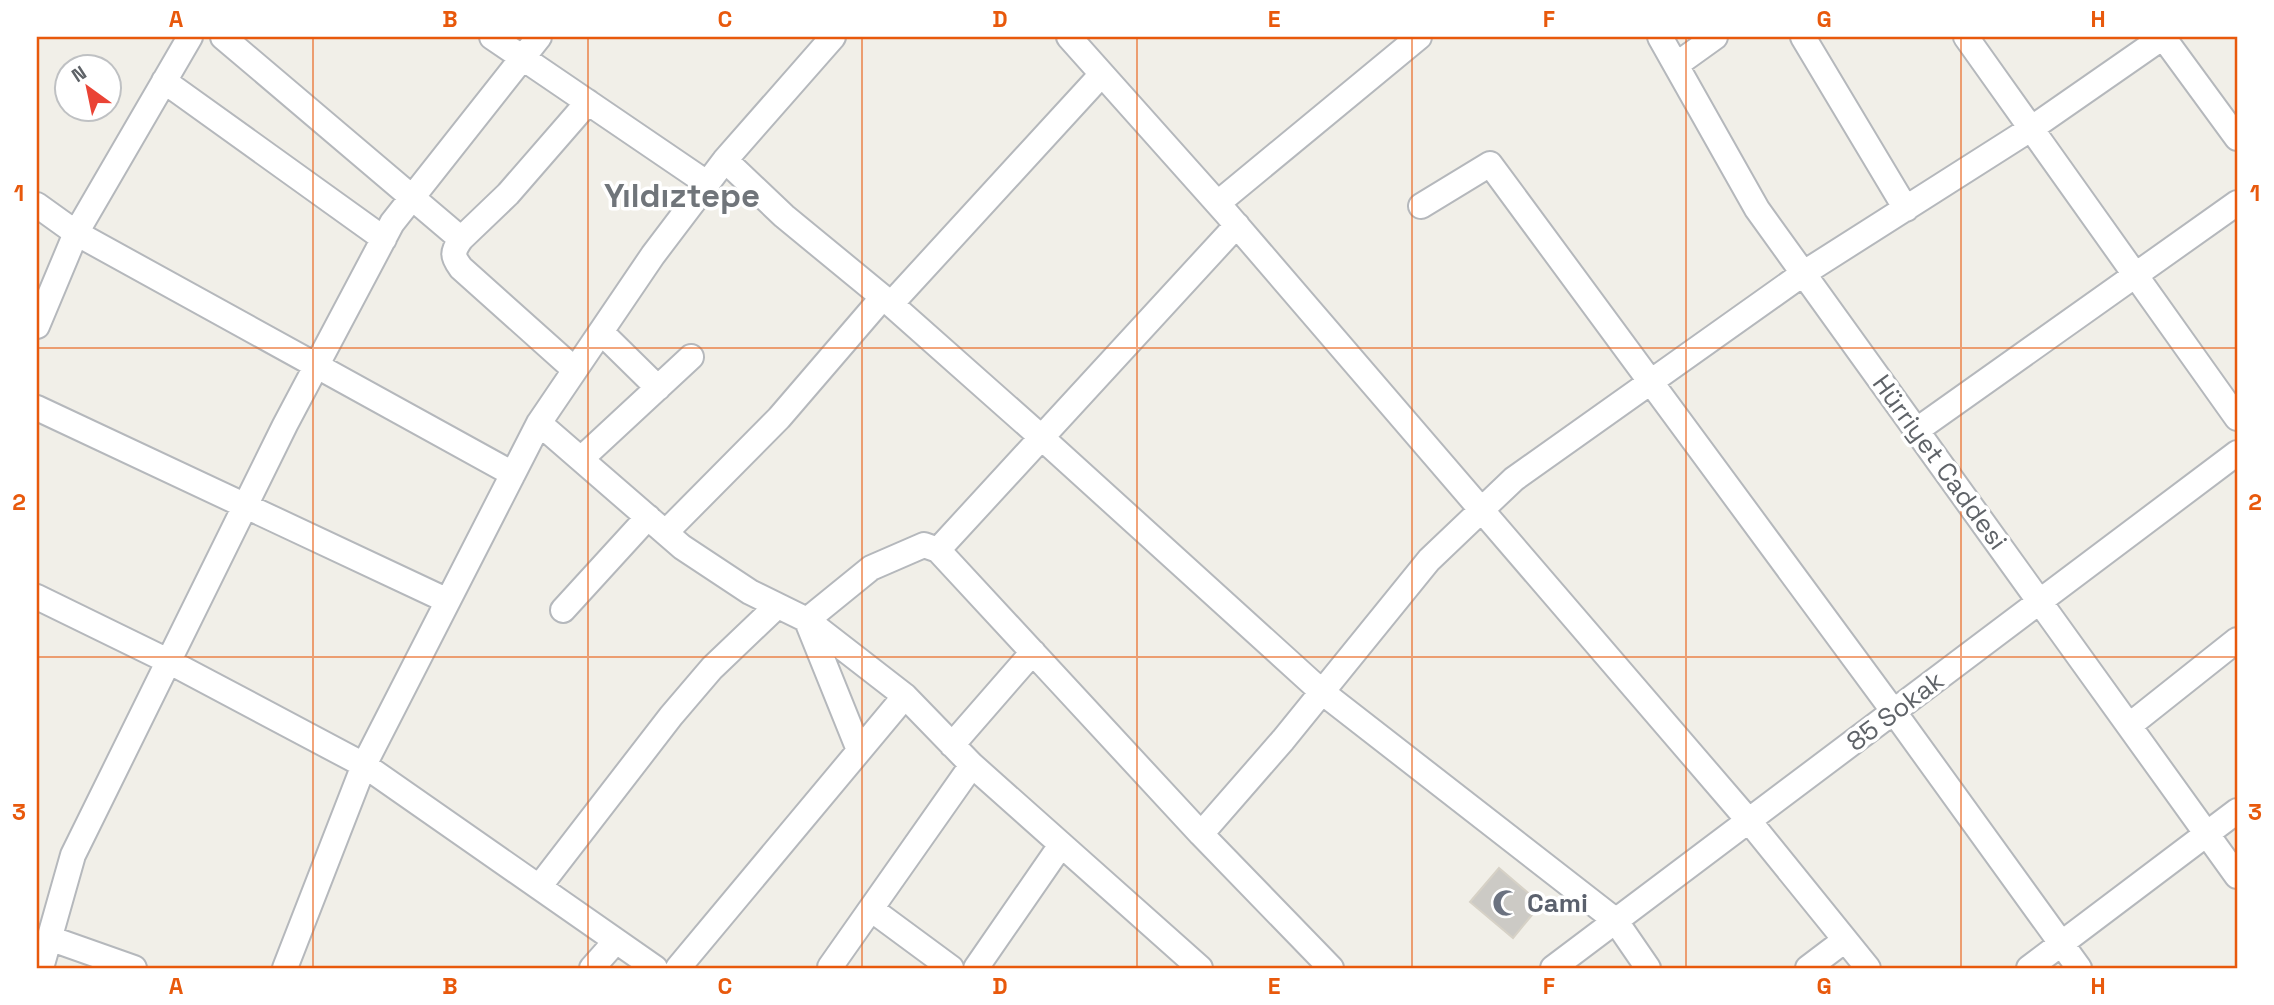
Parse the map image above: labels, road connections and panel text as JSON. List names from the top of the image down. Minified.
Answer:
{"streets":{"street":["Hürriyet Caddesi","85 Sokak"]},"crossings":[["Hürriyet Caddesi","85 Sokak"]],"districts":["Yıldıztepe"],"places":{"mosque":["Cami"]},"north":"top left","grid":{"columns":["A","B","C","D","E","F","G","H"],"rows":["1","2","3"]}}
